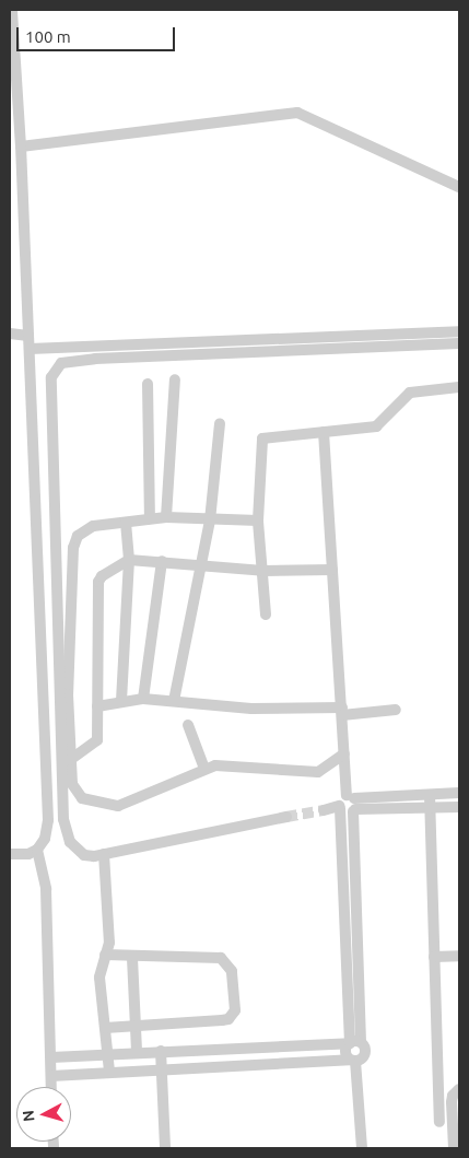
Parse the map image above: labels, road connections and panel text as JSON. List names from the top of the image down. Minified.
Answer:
{"scale_bar":"100 m","north":"left"}
